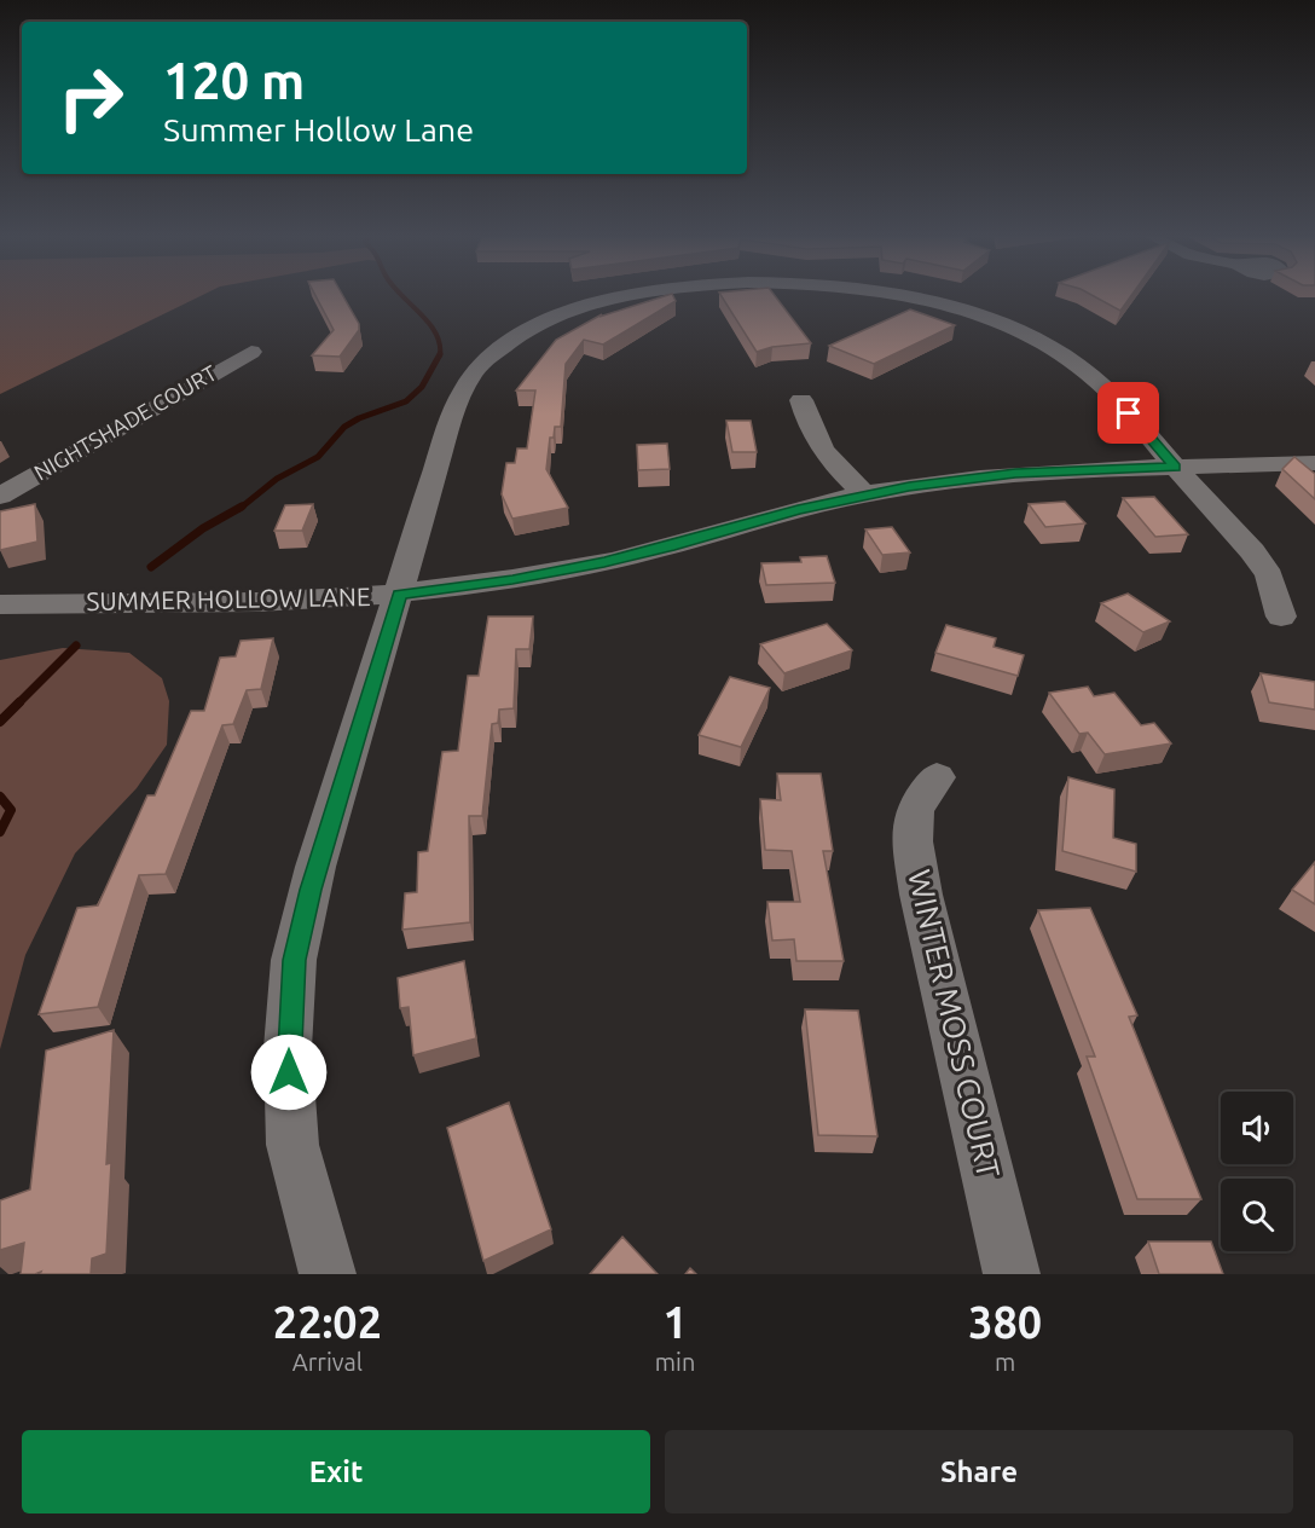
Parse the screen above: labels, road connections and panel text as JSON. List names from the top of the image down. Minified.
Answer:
{"streets":{"street":["NIGHTSHADE COURT","SUMMER HOLLOW LANE","WINTER MOSS COURT"]},"page":{"turn":["120 m","Summer Hollow Lane"],"eta":["22:02","Arrival","1","min","380","m"],"buttons":["Exit","Share"]}}
